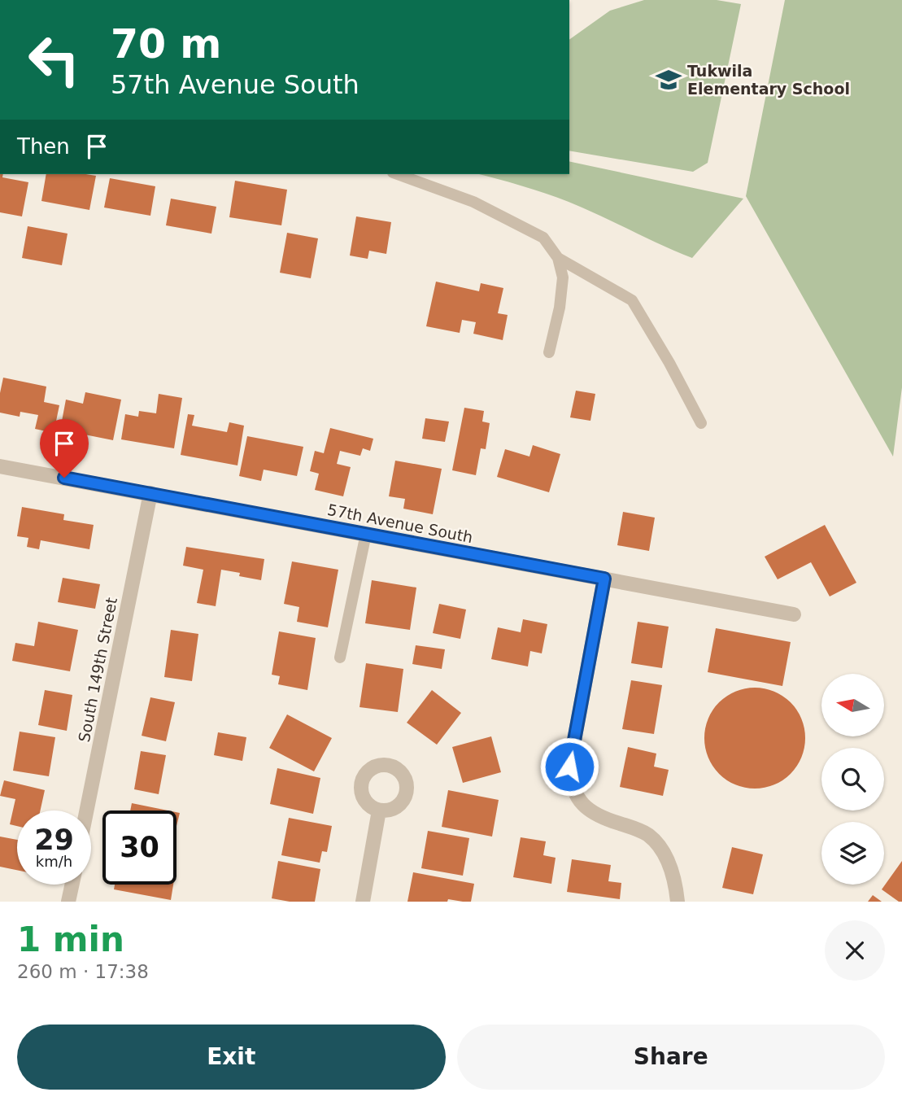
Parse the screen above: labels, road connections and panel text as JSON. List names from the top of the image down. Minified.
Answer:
{"streets":{"street":["57th Avenue South","South 149th Street"]},"crossings":[["57th Avenue South","South 149th Street"]],"places":{"school or university":["Tukwila Elementary School"]},"north":"left","page":{"turn":["70 m","57th Avenue South"],"then":"Then","speed":"29 km/h","limit":"30","heading":["1 min","260 m · 17:38"],"buttons":["Exit","Share"]}}
